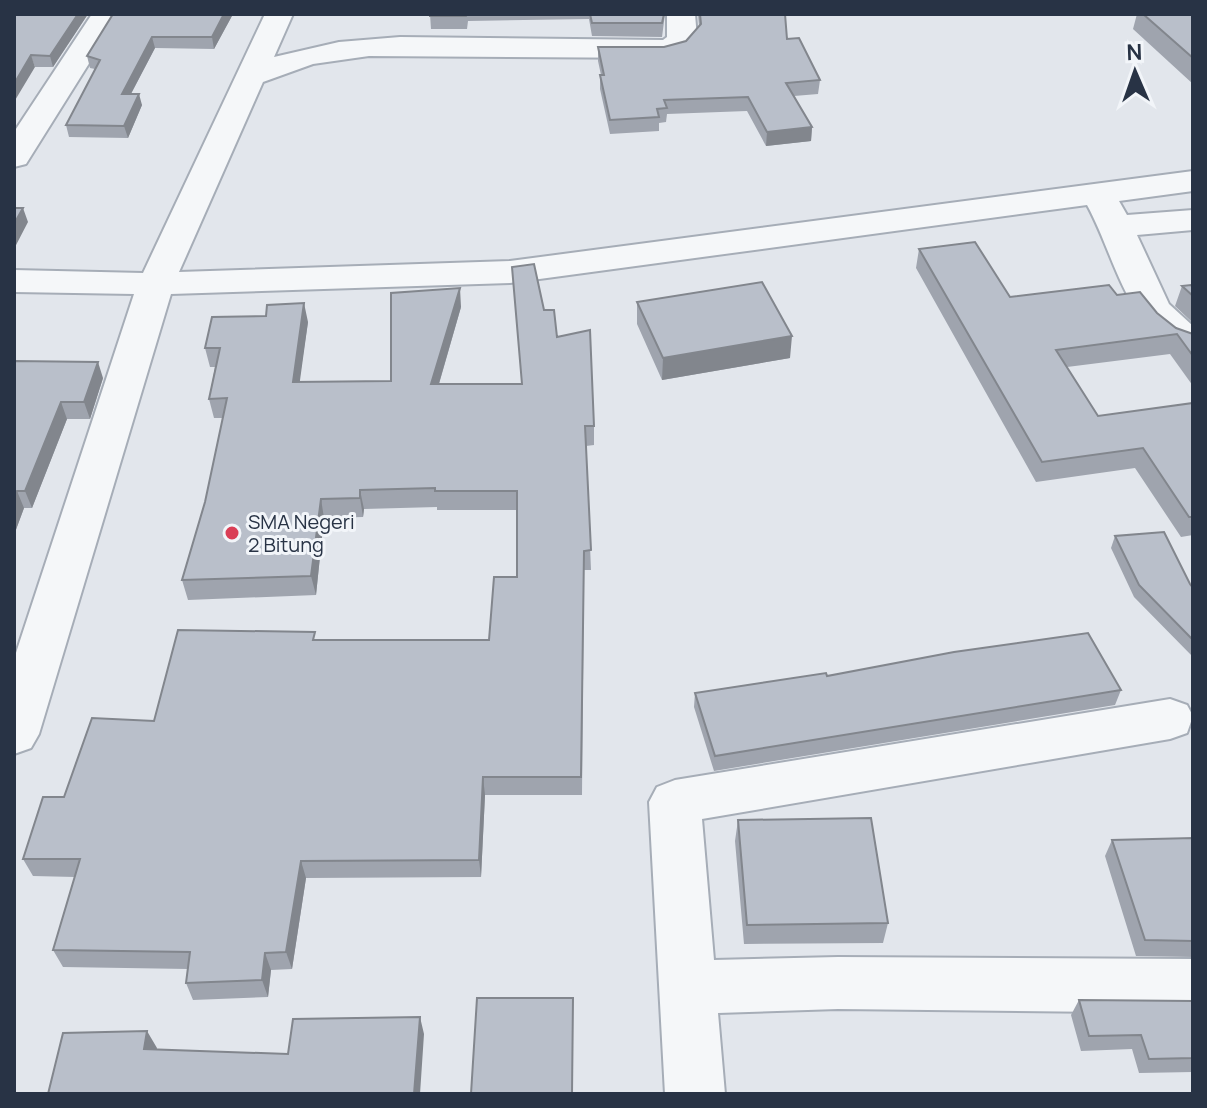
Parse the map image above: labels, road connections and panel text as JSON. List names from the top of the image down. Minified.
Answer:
{"places":["SMA Negeri 2 Bitung"],"north":"top"}
